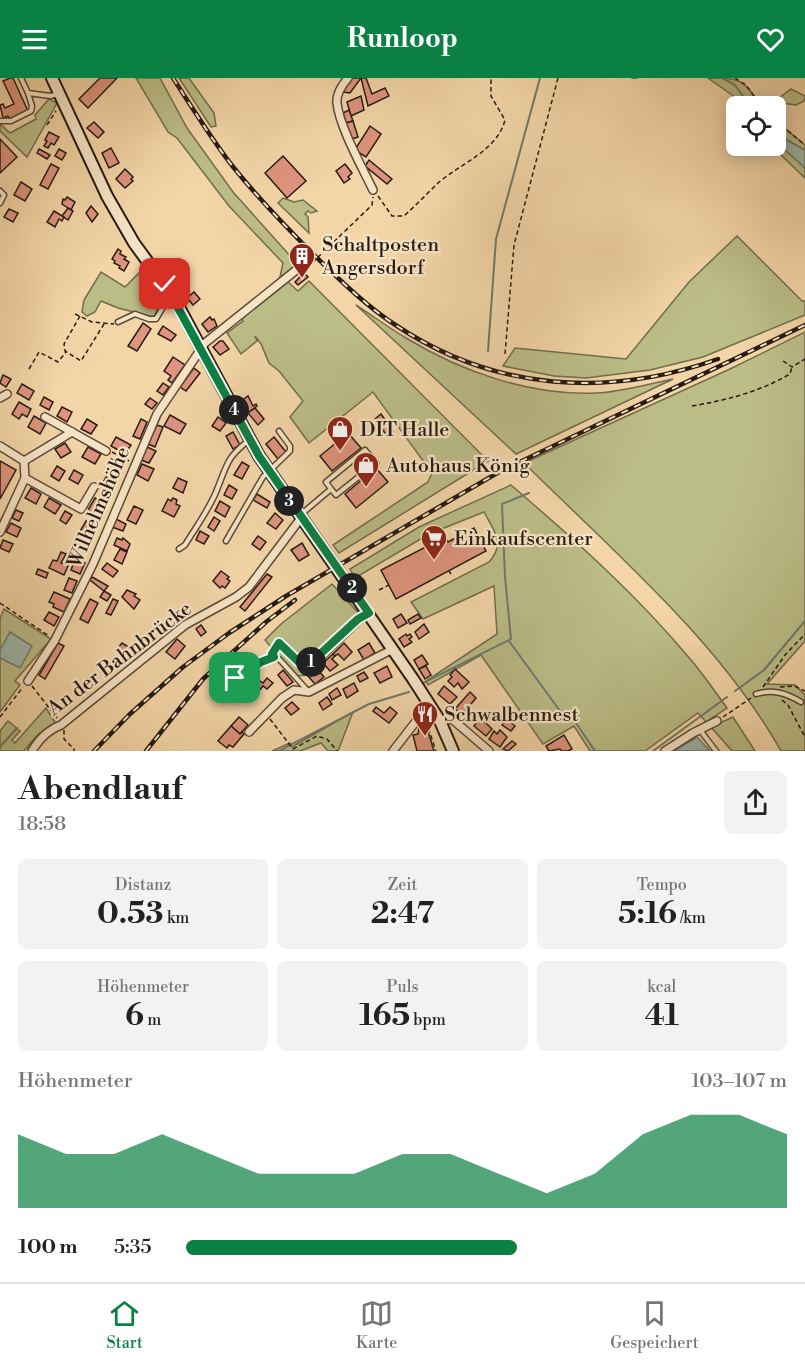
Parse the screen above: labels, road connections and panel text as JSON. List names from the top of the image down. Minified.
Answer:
{"streets":{"street":["Wilhelmshöhe","An der Bahnbrücke"]},"places":{"building":["Schaltposten Angersdorf"],"shop":["DIT Halle","Autohaus König"],"supermarket":["Einkaufscenter"],"restaurant":["Schwalbennest"]},"page":{"header":"Runloop","pins":["4","3","2","1"],"heading":["Abendlauf","18:58"],"stats":[["Distanz","0.53 km"],["Zeit","2:47"],["Tempo","5:16 /km"],["Höhenmeter","6 m"],["Puls","165 bpm"],["kcal","41"]],"chart":["Höhenmeter","103–107 m"],"list":[{"name":"100 m","note":"5:35"}],"tabs":["Start","Karte","Gespeichert"]}}
